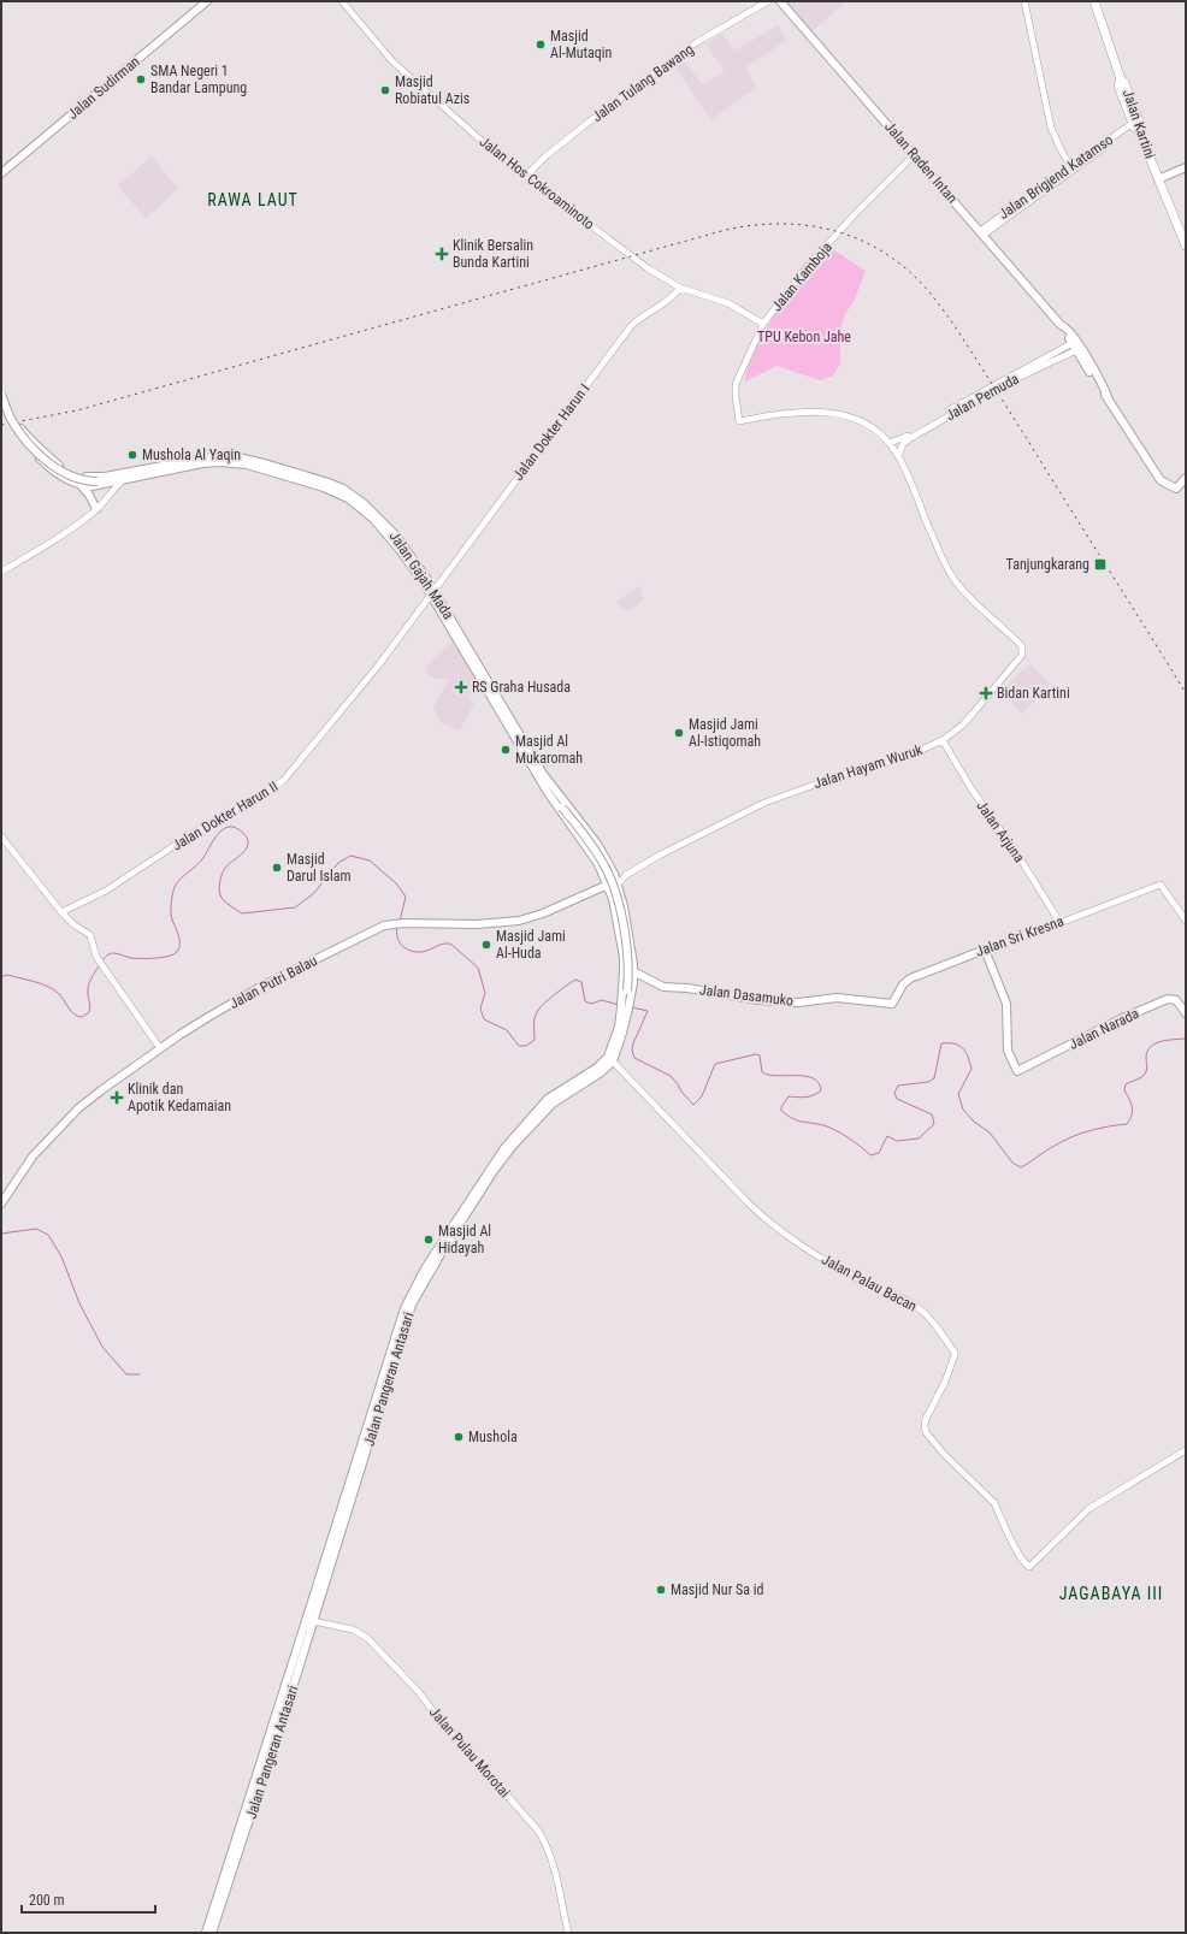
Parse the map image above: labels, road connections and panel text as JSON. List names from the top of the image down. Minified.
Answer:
{"streets":{"highway":["Jalan Kartini"],"main road":["Jalan Sudirman","Jalan Raden Intan","Jalan Gajah Mada","Jalan Sri Kresna","Jalan Putri Balau","Jalan Dasamuko","Jalan Narada","Jalan Pangeran Antasari"],"street":["Jalan Tulang Bawang","Jalan Brigjend Katamso","Jalan Hos Cokroaminoto","Jalan Kamboja","Jalan Pemuda","Jalan Dokter Harun I","Jalan Hayam Wuruk","Jalan Dokter Harun II","Jalan Arjuna","Jalan Palau Bacan","Jalan Pulau Morotai"]},"crossings":[["Jalan Tulang Bawang","Jalan Hos Cokroaminoto"],["Jalan Kartini","Jalan Brigjend Katamso"],["Jalan Raden Intan","Jalan Brigjend Katamso"],["Jalan Raden Intan","Jalan Kamboja"],["Jalan Raden Intan","Jalan Pemuda"],["Jalan Hos Cokroaminoto","Jalan Kamboja"],["Jalan Hos Cokroaminoto","Jalan Dokter Harun I"],["Jalan Kamboja","Jalan Hayam Wuruk"],["Jalan Pemuda","Jalan Hayam Wuruk"],["Jalan Dokter Harun I","Jalan Gajah Mada"],["Jalan Dokter Harun I","Jalan Dokter Harun II"],["Jalan Gajah Mada","Jalan Hayam Wuruk"],["Jalan Gajah Mada","Jalan Dokter Harun II"],["Jalan Gajah Mada","Jalan Putri Balau"],["Jalan Gajah Mada","Jalan Pangeran Antasari"],["Jalan Hayam Wuruk","Jalan Arjuna"],["Jalan Hayam Wuruk","Jalan Pangeran Antasari"],["Jalan Arjuna","Jalan Sri Kresna"],["Jalan Sri Kresna","Jalan Dasamuko"],["Jalan Sri Kresna","Jalan Narada"],["Jalan Putri Balau","Jalan Pangeran Antasari"],["Jalan Dasamuko","Jalan Pangeran Antasari"],["Jalan Palau Bacan","Jalan Pangeran Antasari"],["Jalan Pangeran Antasari","Jalan Pulau Morotai"]],"districts":["RAWA LAUT","JAGABAYA III"],"parks":["TPU Kebon Jahe"],"places":{"other":["Masjid Al-Mutaqin","SMA Negeri 1 Bandar Lampung","Masjid Robiatul Azis","Mushola Al Yaqin","Masjid Jami Al-Istiqomah","Masjid Al Mukaromah","Masjid Darul Islam","Masjid Jami Al-Huda","Masjid Al Hidayah","Mushola","Masjid Nur Sa id"],"health":["Klinik Bersalin Bunda Kartini","RS Graha Husada","Bidan Kartini","Klinik dan Apotik Kedamaian"],"transit":["Tanjungkarang"]},"scale_bar":"200 m"}
